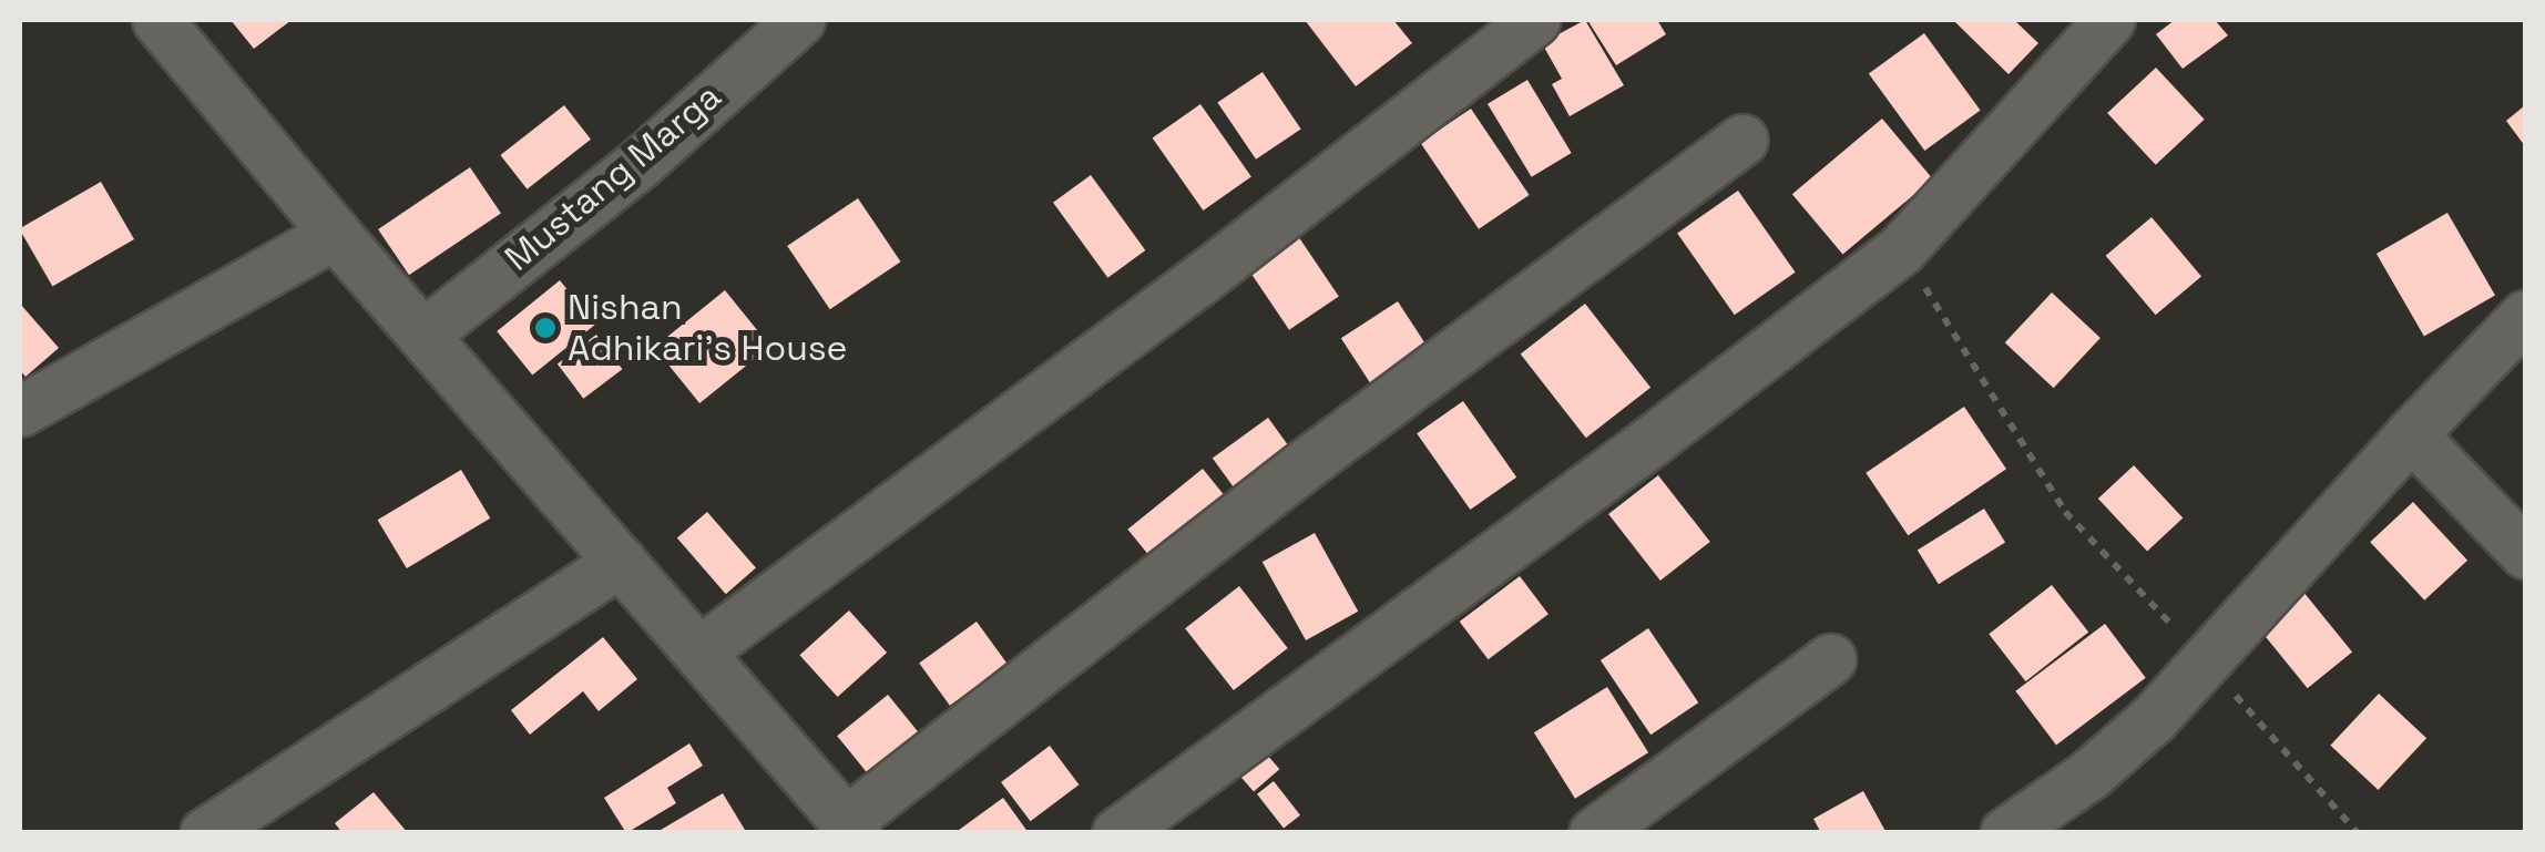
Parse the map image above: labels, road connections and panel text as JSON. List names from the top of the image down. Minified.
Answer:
{"streets":{"street":["Mustang Marga"]},"places":["Nishan Adhikari's House"]}
